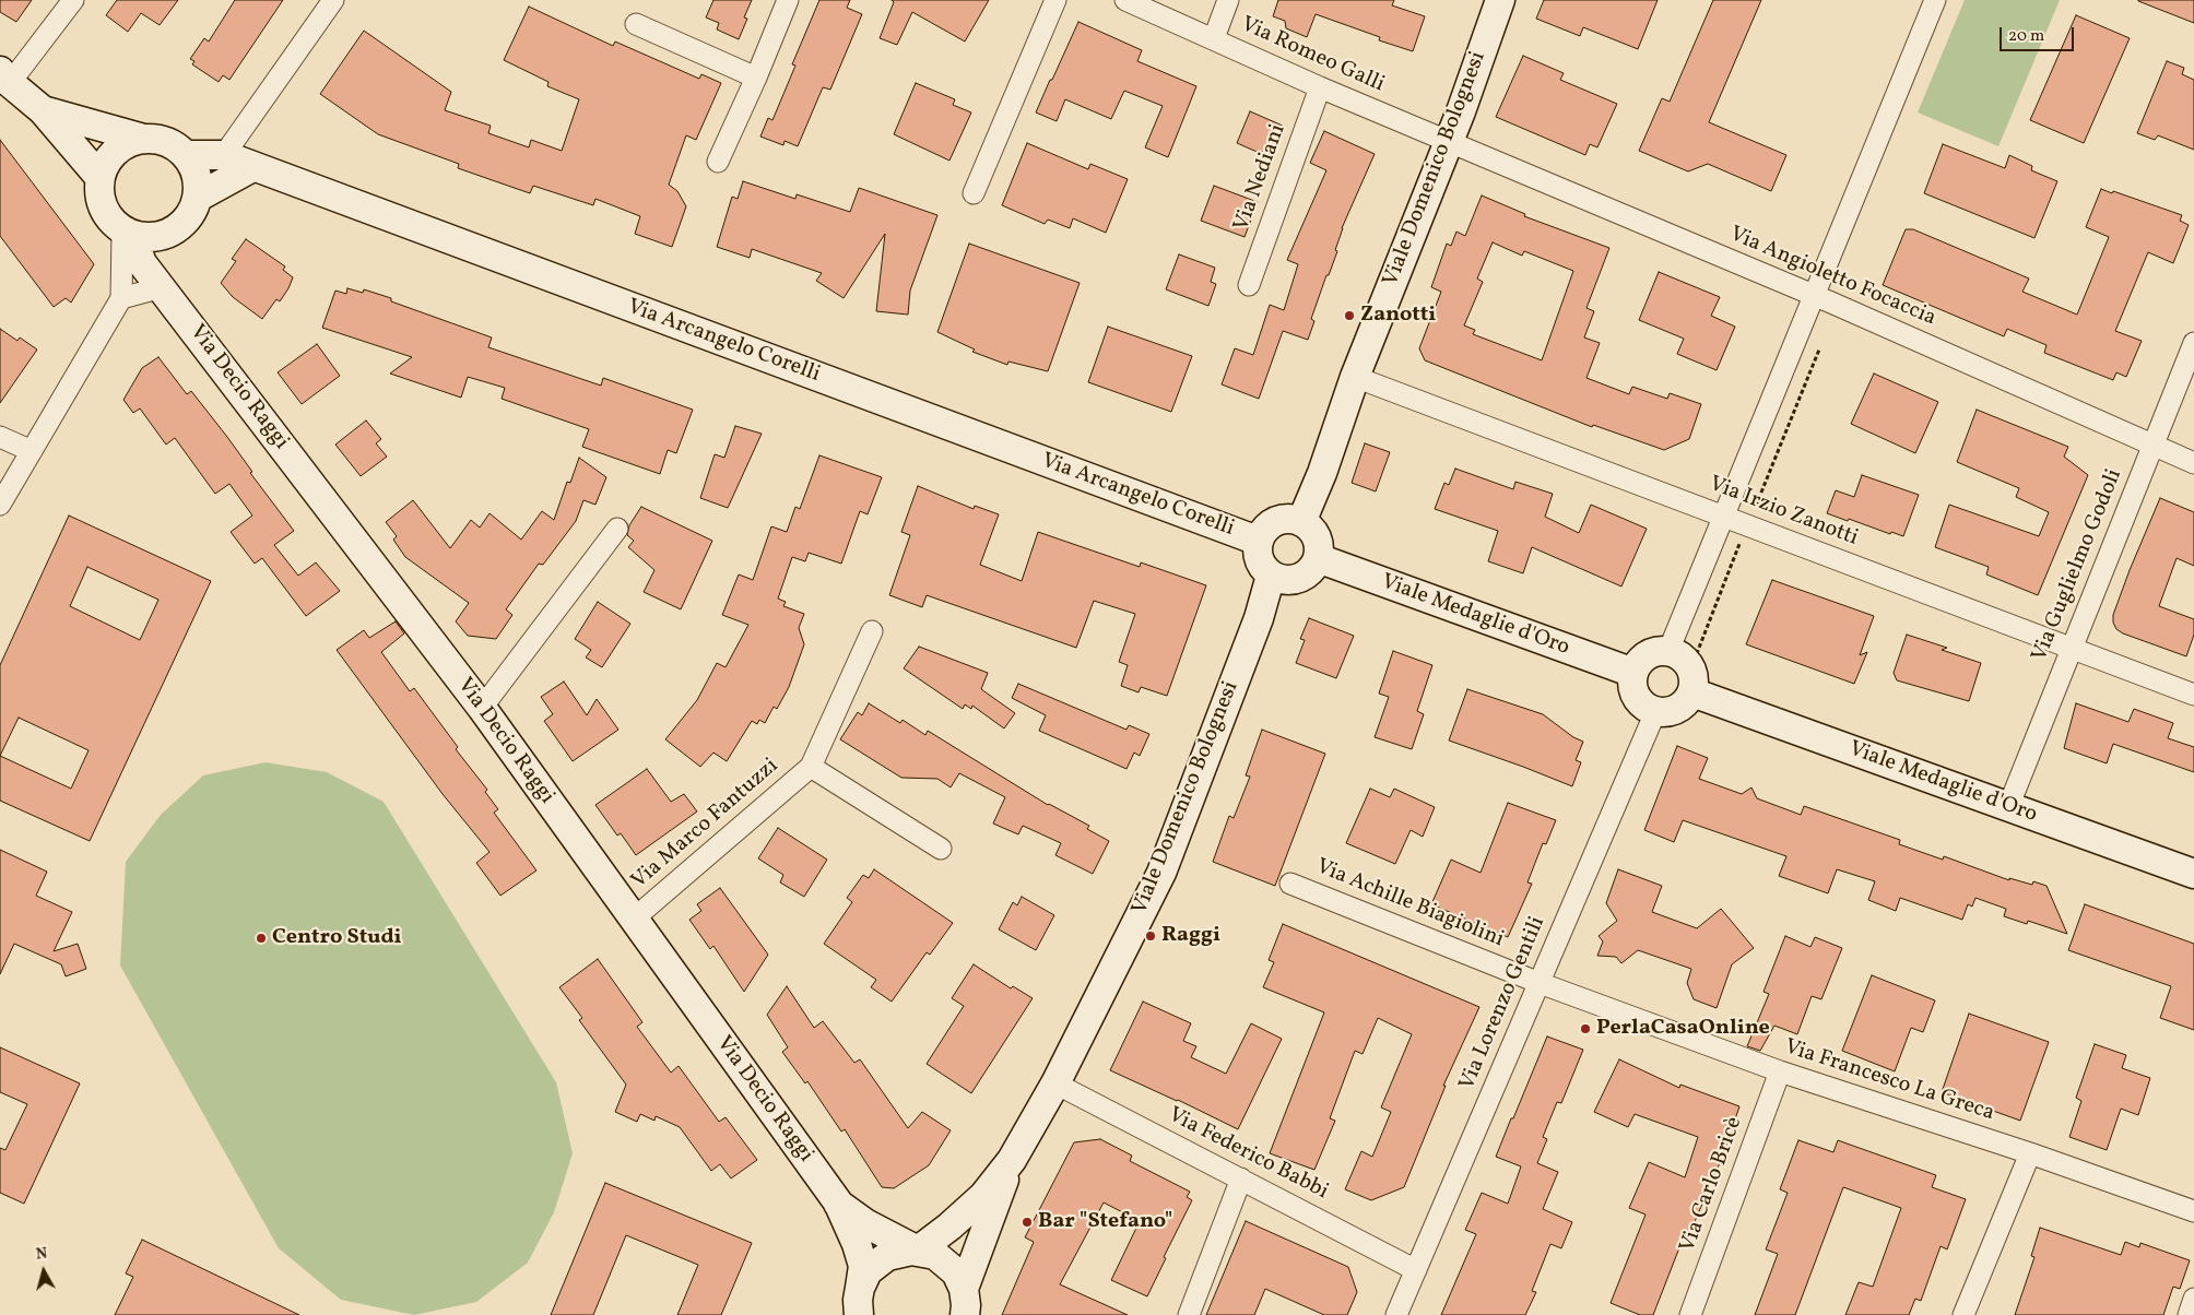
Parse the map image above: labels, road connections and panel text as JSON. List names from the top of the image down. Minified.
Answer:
{"streets":{"street":["Via Romeo Galli","Viale Domenico Bolognesi","Via Nediani","Via Angioletto Focaccia","Via Arcangelo Corelli","Via Decio Raggi","Via Irzio Zanotti","Via Guglielmo Godoli","Viale Medaglie d'Oro","Via Marco Fantuzzi","Via Achille Biagiolini","Via Lorenzo Gentili","Via Francesco La Greca","Via Federico Babbi","Via Carlo Bricè"]},"crossings":[["Via Romeo Galli","Viale Domenico Bolognesi"],["Via Romeo Galli","Via Nediani"],["Via Romeo Galli","Via Angioletto Focaccia"],["Viale Domenico Bolognesi","Via Angioletto Focaccia"],["Viale Domenico Bolognesi","Via Arcangelo Corelli"],["Viale Domenico Bolognesi","Via Decio Raggi"],["Viale Domenico Bolognesi","Via Irzio Zanotti"],["Viale Domenico Bolognesi","Viale Medaglie d'Oro"],["Viale Domenico Bolognesi","Via Federico Babbi"],["Via Angioletto Focaccia","Via Guglielmo Godoli"],["Via Arcangelo Corelli","Via Decio Raggi"],["Via Arcangelo Corelli","Viale Medaglie d'Oro"],["Via Decio Raggi","Via Marco Fantuzzi"],["Via Irzio Zanotti","Via Guglielmo Godoli"],["Via Guglielmo Godoli","Viale Medaglie d'Oro"],["Viale Medaglie d'Oro","Via Lorenzo Gentili"],["Via Achille Biagiolini","Via Lorenzo Gentili"],["Via Achille Biagiolini","Via Francesco La Greca"],["Via Lorenzo Gentili","Via Francesco La Greca"],["Via Lorenzo Gentili","Via Federico Babbi"],["Via Francesco La Greca","Via Carlo Bricè"]],"places":["Zanotti","Raggi","Centro Studi","PerlaCasaOnline","Bar \"Stefano\""],"scale_bar":"20 m","north":"top"}
